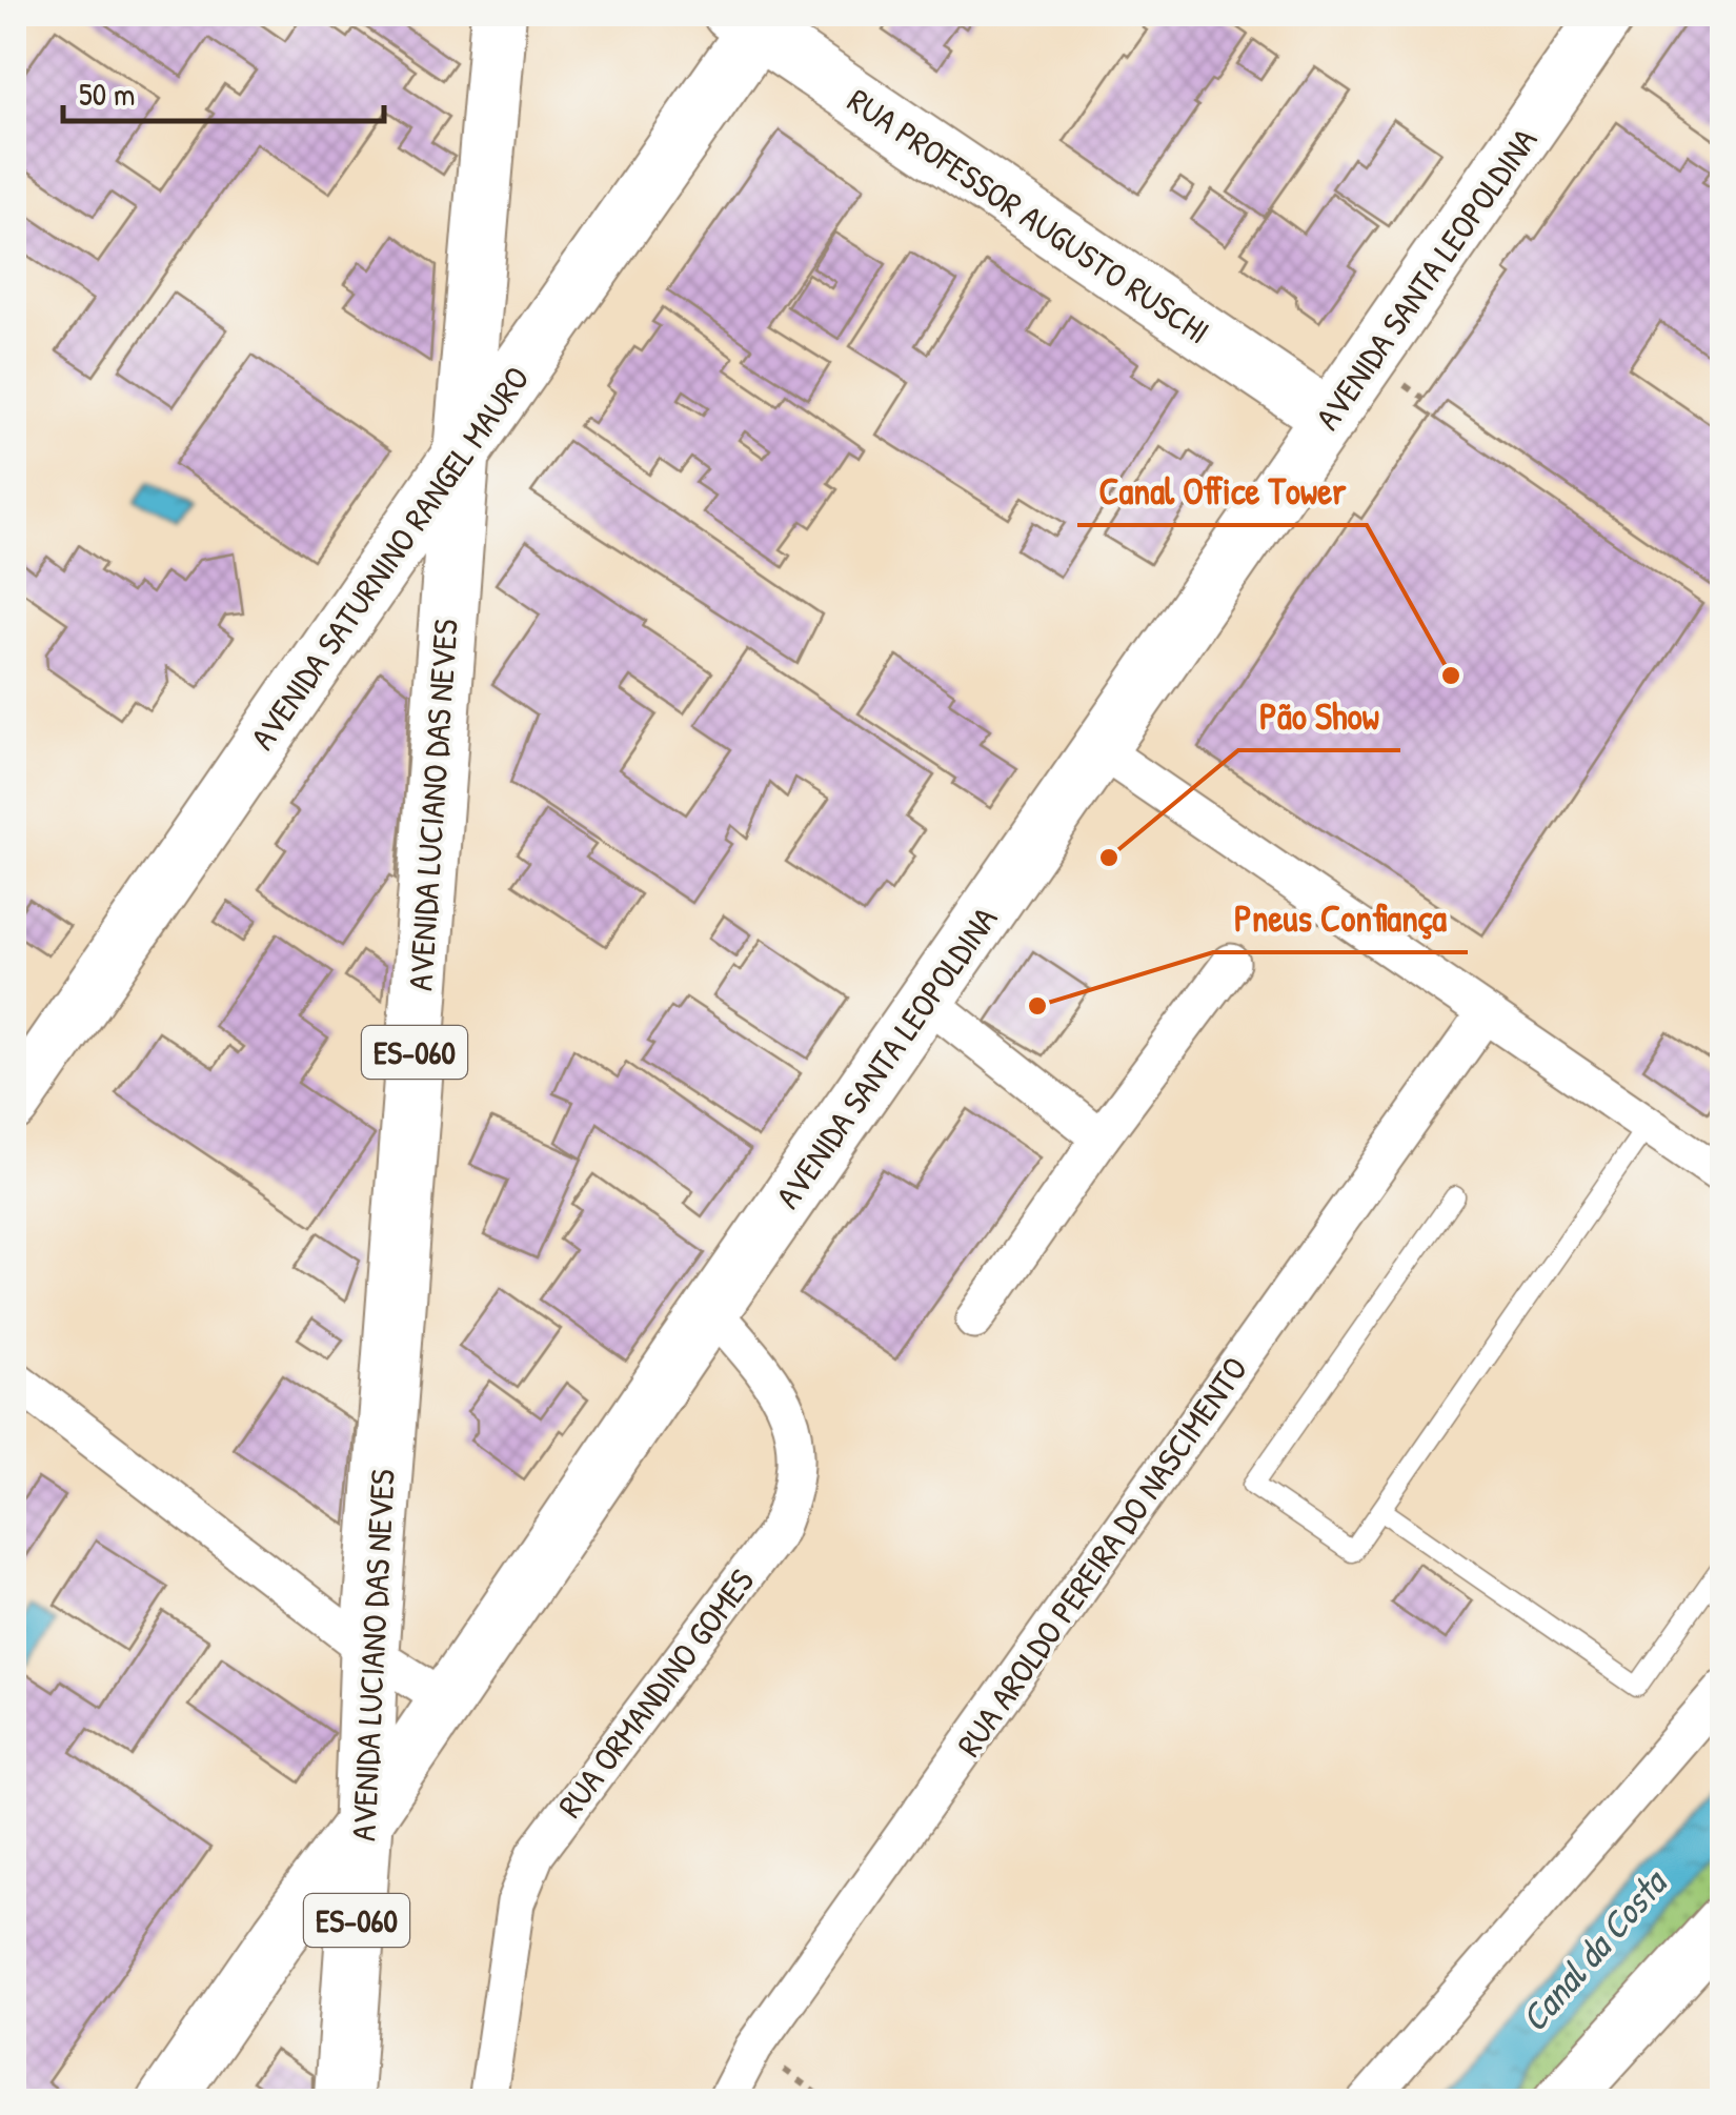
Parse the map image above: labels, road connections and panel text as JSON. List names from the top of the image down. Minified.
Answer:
{"streets":{"main road":["AVENIDA SATURNINO RANGEL MAURO","AVENIDA LUCIANO DAS NEVES","ES-060"],"street":["RUA PROFESSOR AUGUSTO RUSCHI","AVENIDA SANTA LEOPOLDINA","RUA AROLDO PEREIRA DO NASCIMENTO","RUA ORMANDINO GOMES"]},"crossings":[["RUA PROFESSOR AUGUSTO RUSCHI","AVENIDA SANTA LEOPOLDINA"],["RUA PROFESSOR AUGUSTO RUSCHI","AVENIDA SATURNINO RANGEL MAURO"],["AVENIDA SANTA LEOPOLDINA","AVENIDA LUCIANO DAS NEVES"],["AVENIDA SANTA LEOPOLDINA","RUA ORMANDINO GOMES"],["AVENIDA SATURNINO RANGEL MAURO","AVENIDA LUCIANO DAS NEVES"]],"water":["Canal da Costa"],"places":["Canal Office Tower","Pão Show","Pneus Confiança"],"scale_bar":"50 m"}
